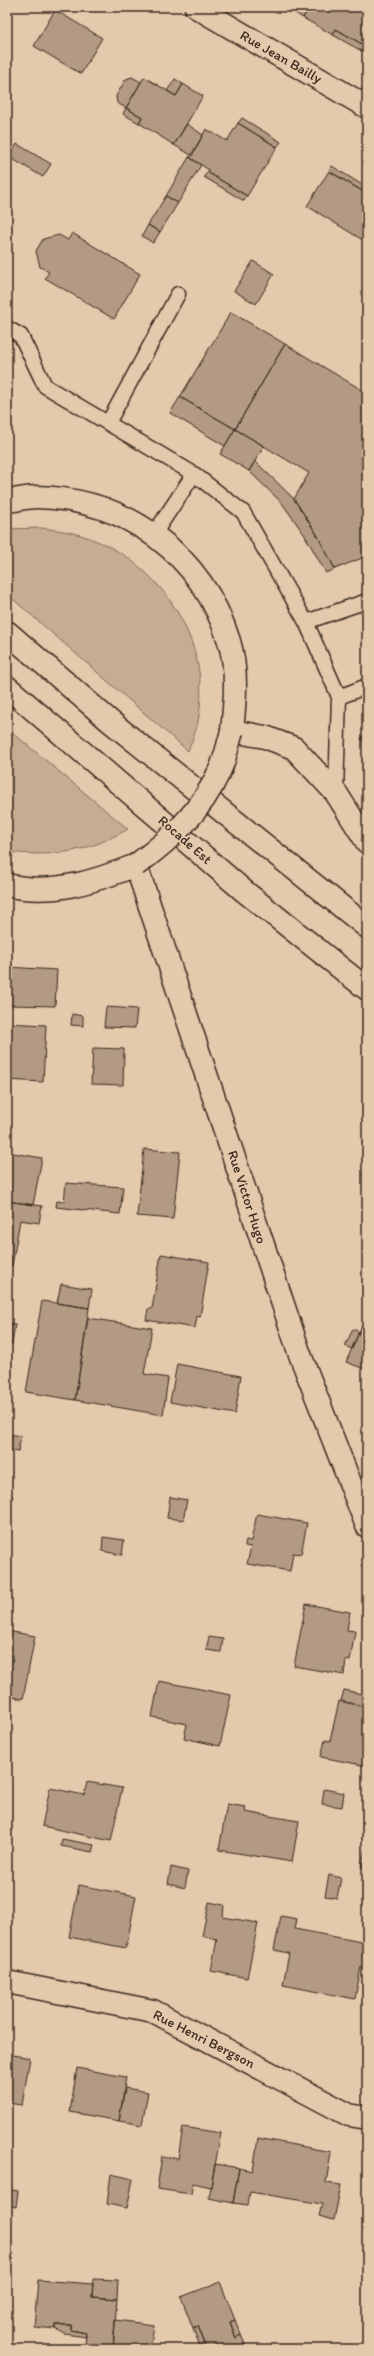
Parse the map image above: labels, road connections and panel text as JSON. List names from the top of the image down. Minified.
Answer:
{"streets":{"main road":["Rue Jean Bailly","Rocade Est","Rue Victor Hugo","Rue Henri Bergson"]}}
